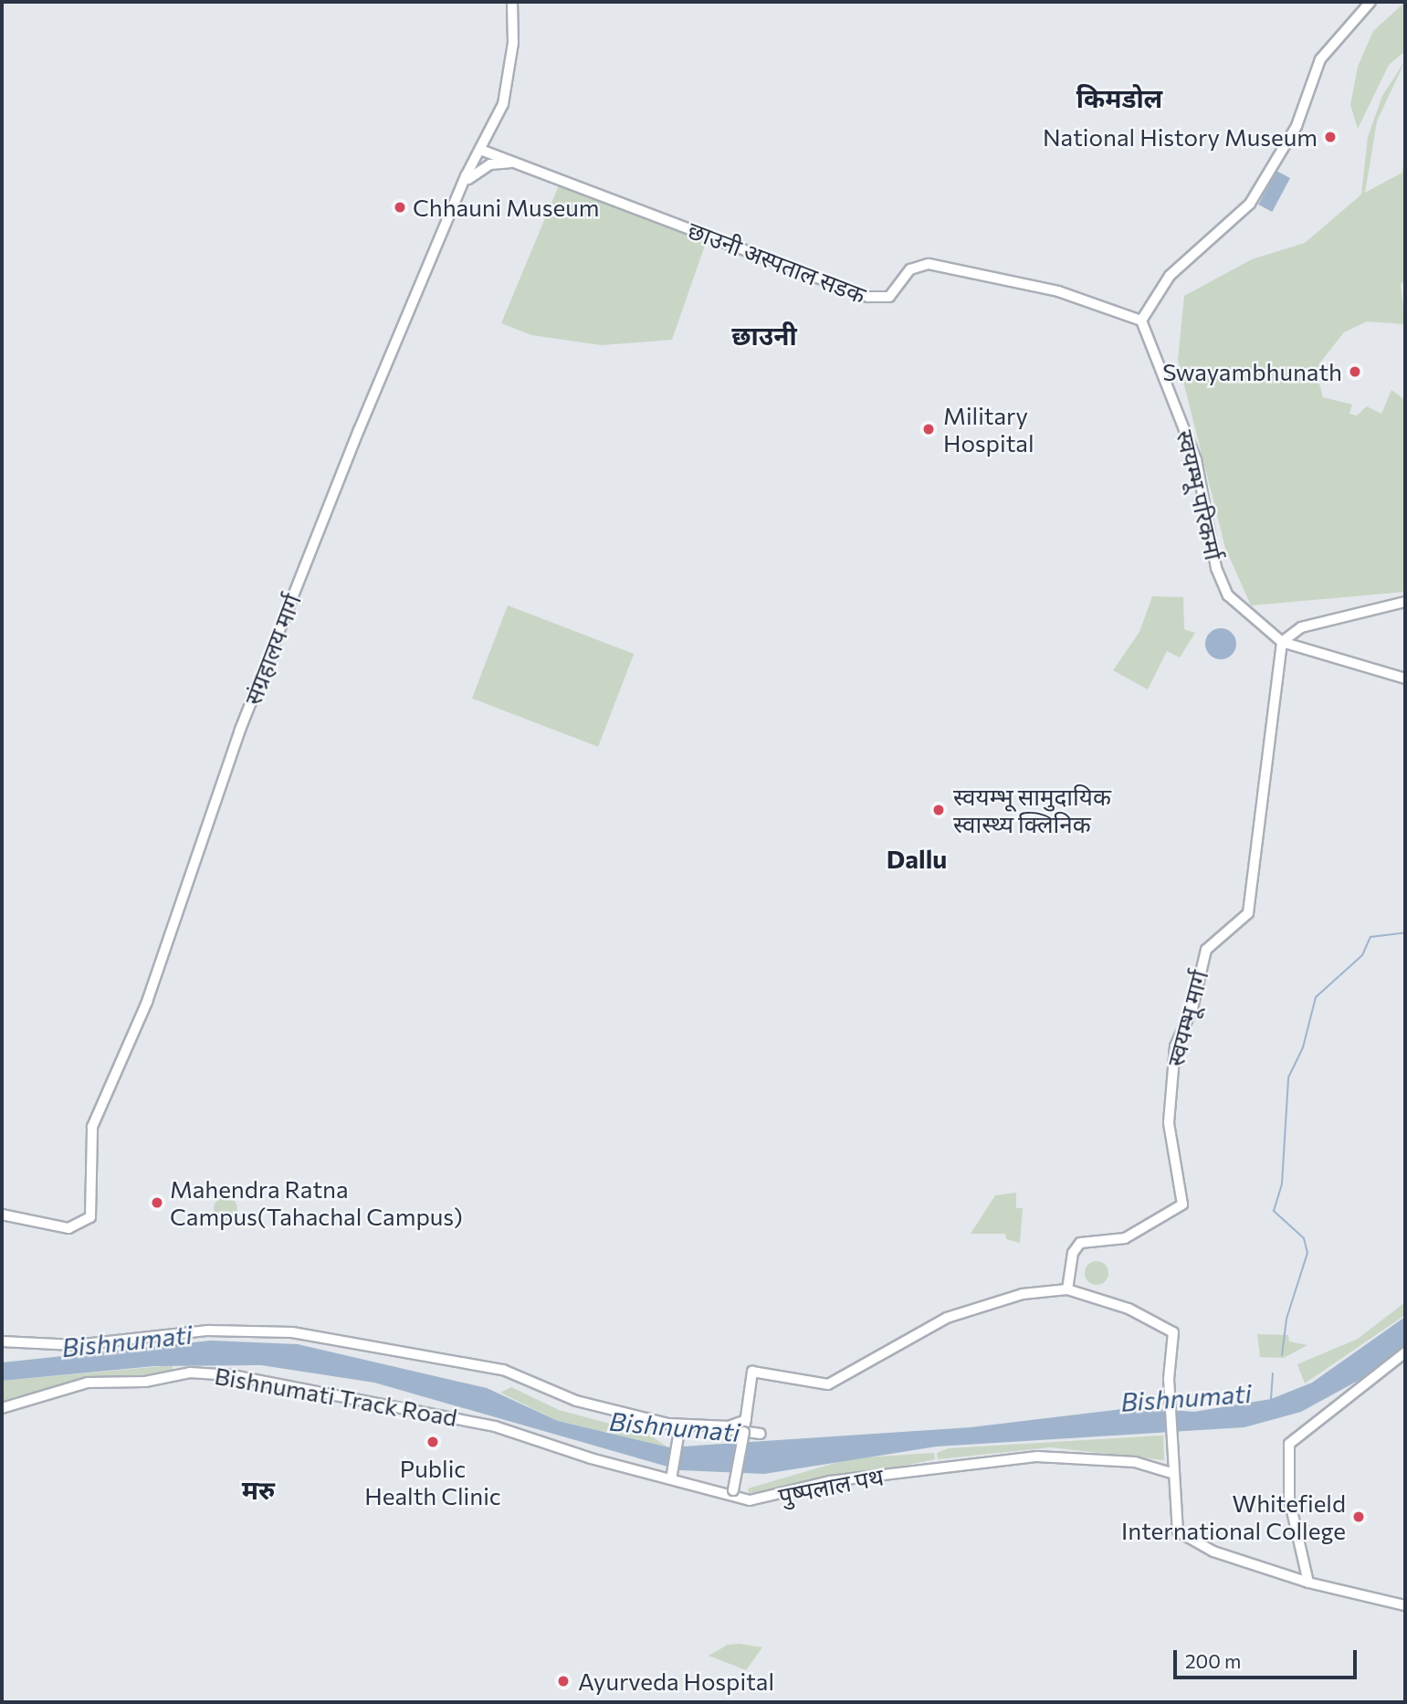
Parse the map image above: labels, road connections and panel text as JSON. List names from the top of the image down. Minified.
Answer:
{"streets":{"main road":["छाउनी अस्पताल सडक","स्वयम्भू परिकर्मा","संग्रहालय मार्ग","स्वयम्भू मार्ग","Bishnumati Track Road","पुष्पलाल पथ"]},"crossings":[["छाउनी अस्पताल सडक","स्वयम्भू परिकर्मा"],["छाउनी अस्पताल सडक","संग्रहालय मार्ग"],["स्वयम्भू परिकर्मा","स्वयम्भू मार्ग"],["Bishnumati Track Road","पुष्पलाल पथ"]],"districts":["किमडोल","छाउनी","Dallu","मरु"],"water":["Bishnumati"],"places":["National History Museum","Chhauni Museum","Swayambhunath","Military Hospital","स्वयम्भू सामुदायिक स्वास्थ्य क्लिनिक","Mahendra Ratna Campus(Tahachal Campus)","Public Health Clinic","Whitefield International College","Ayurveda Hospital"],"scale_bar":"200 m"}
